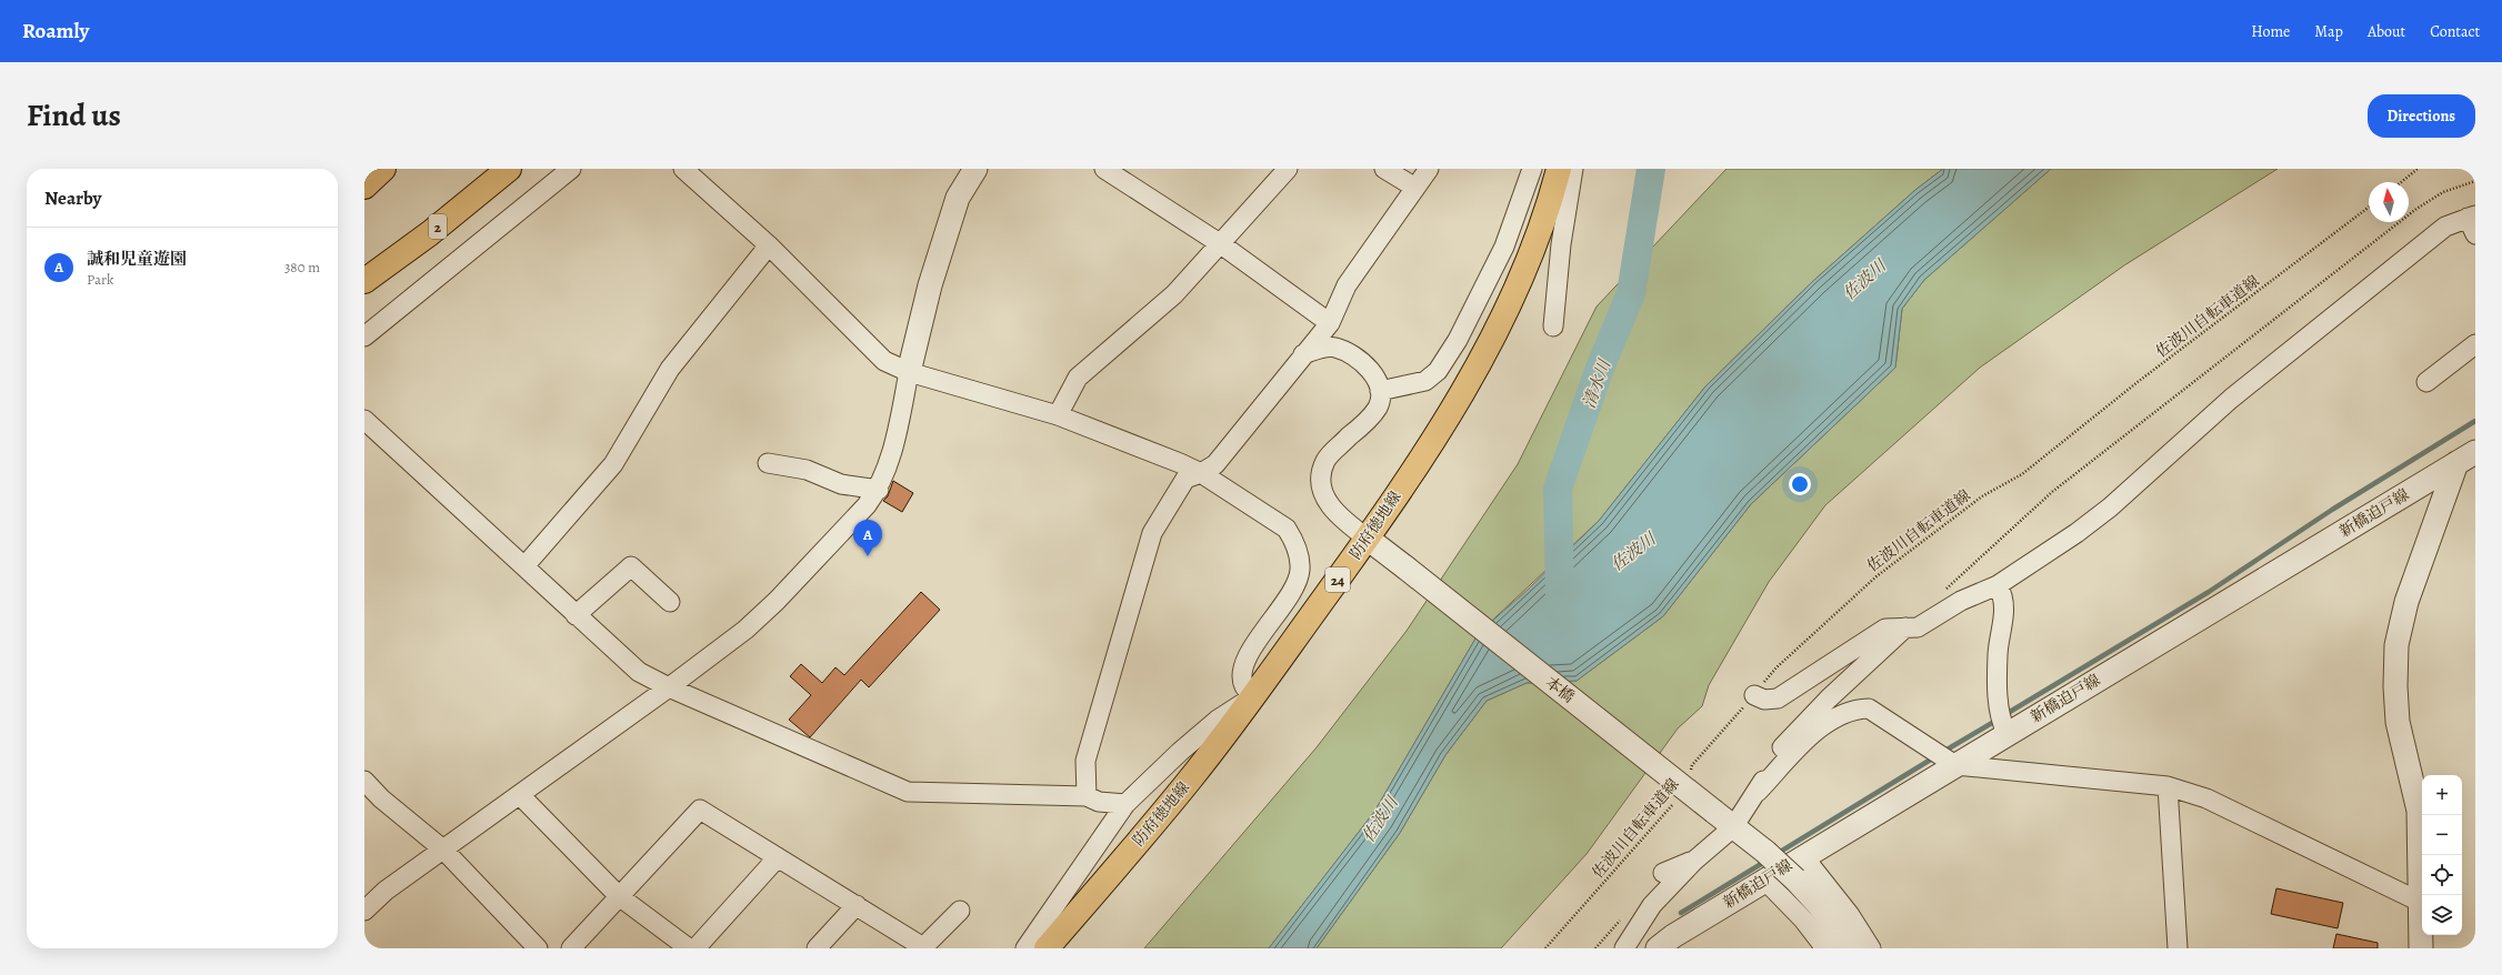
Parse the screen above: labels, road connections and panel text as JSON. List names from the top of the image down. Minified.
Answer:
{"streets":{"main road":["2","防府徳地線","24"],"street":["新橋迫戸線","本橋"],"path":["佐波川自転車道線"]},"crossings":[["防府徳地線","本橋"]],"water":["佐波川","清水川"],"north":"top","page":{"header":"Roamly","nav":["Home","Map","About","Contact"],"title":"Find us","buttons":"Directions","heading":"Nearby","list":[{"mark":"A","name":"誠和児童遊園","note":"Park","value":"380 m"}],"pins":"A","map_buttons":["+","−"]}}
